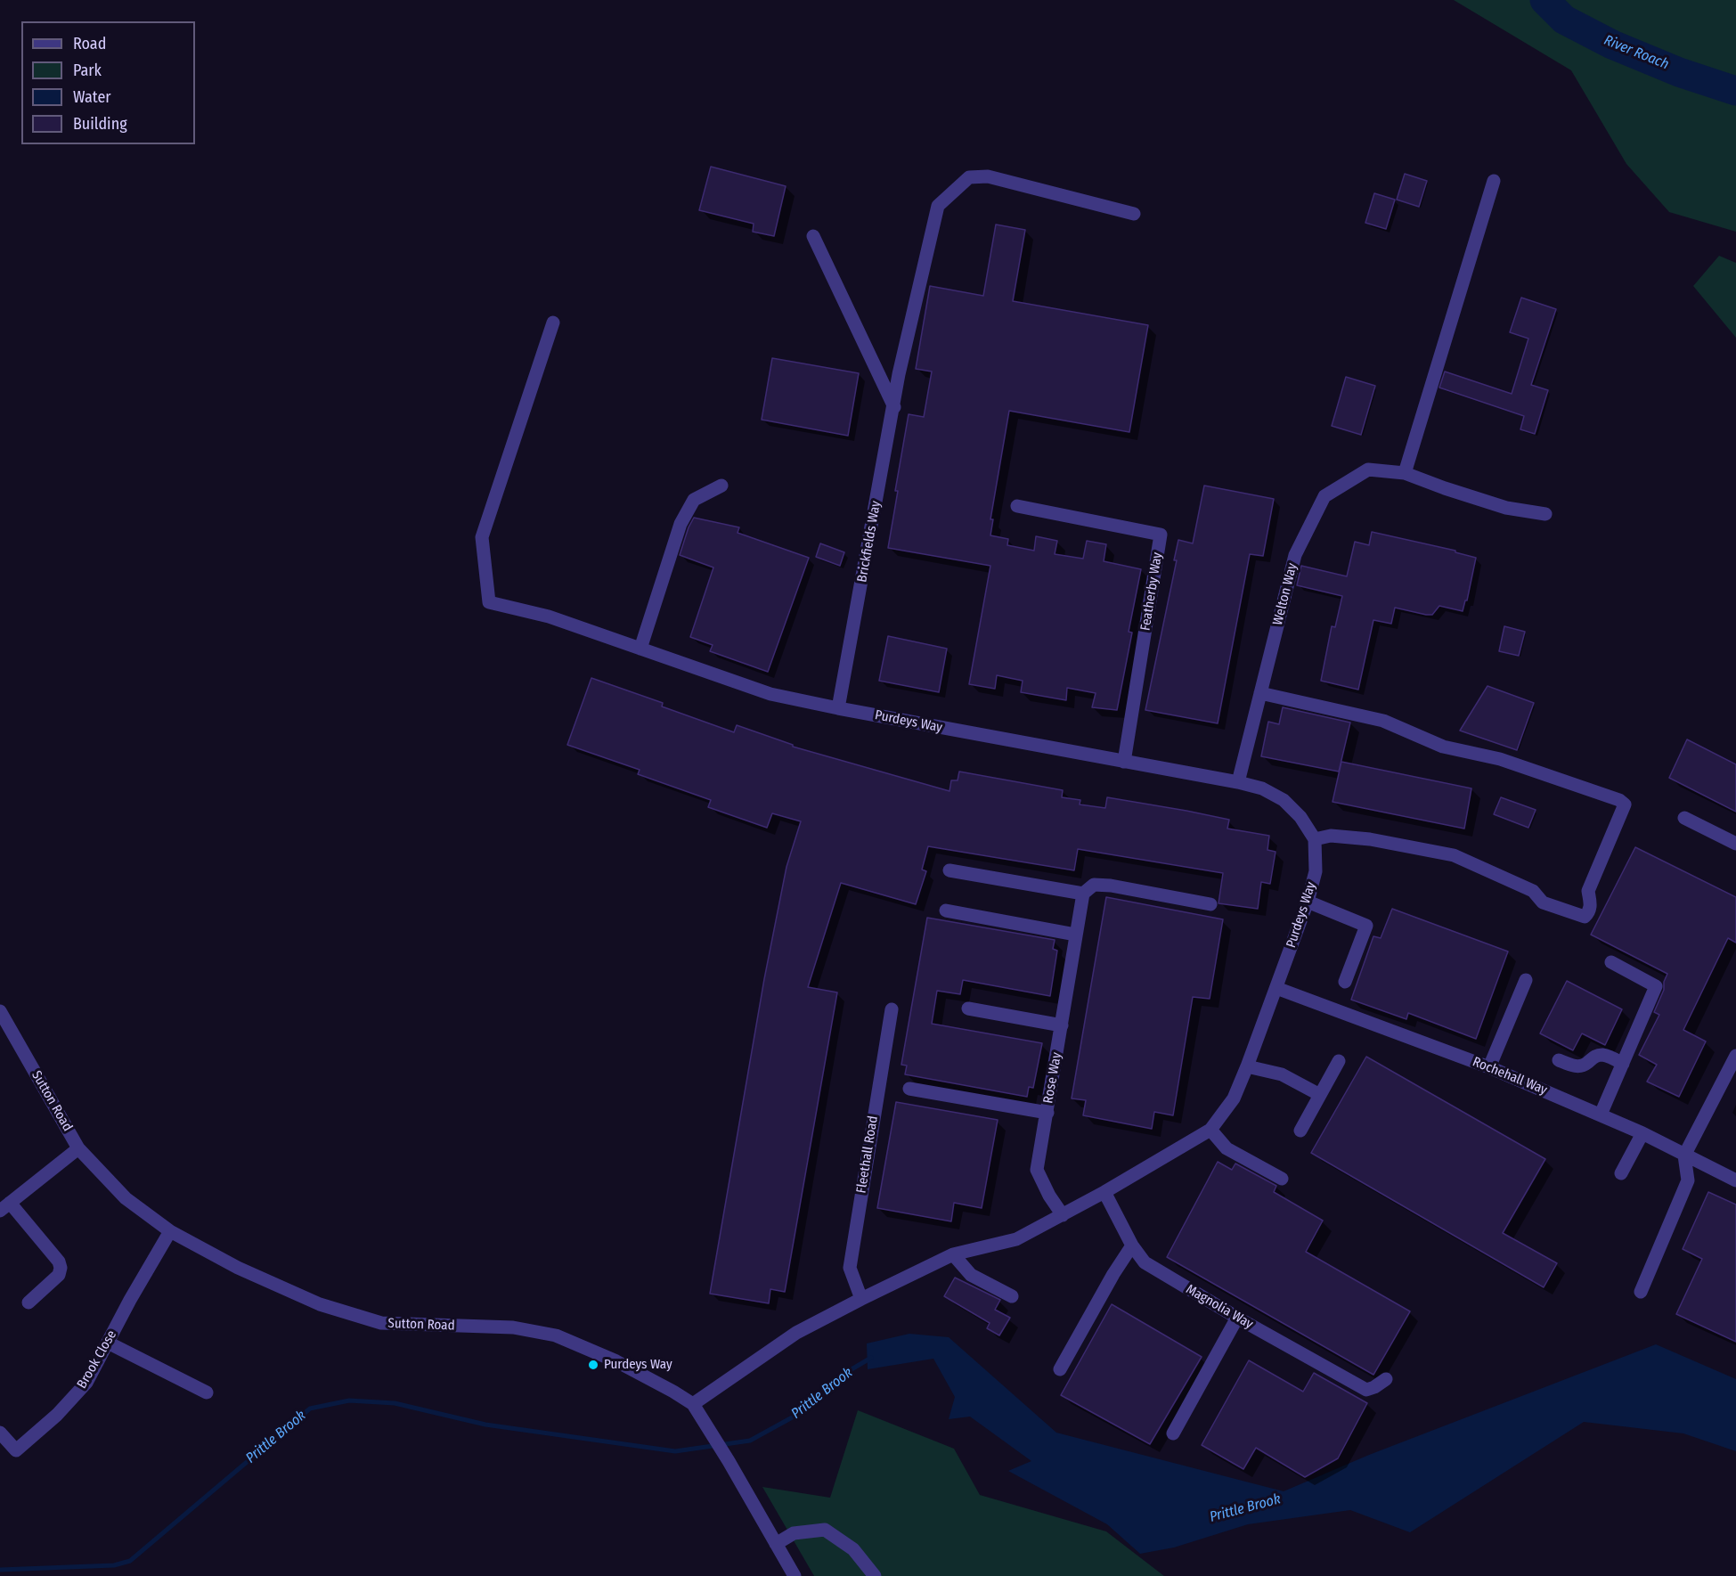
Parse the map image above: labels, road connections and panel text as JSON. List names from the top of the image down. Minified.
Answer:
{"streets":{"street":["Brickfields Way","Featherby Way","Welton Way","Purdeys Way","Rochehall Way","Rose Way","Sutton Road","Fleethall Road","Magnolia Way","Brook Close"]},"crossings":[["Brickfields Way","Purdeys Way"],["Featherby Way","Purdeys Way"],["Welton Way","Purdeys Way"],["Purdeys Way","Rochehall Way"],["Purdeys Way","Rose Way"],["Purdeys Way","Sutton Road"],["Purdeys Way","Fleethall Road"],["Purdeys Way","Magnolia Way"],["Sutton Road","Brook Close"]],"water":["River Roach","Prittle Brook"],"places":["Purdeys Way"],"legend":["Road","Park","Water","Building"]}
